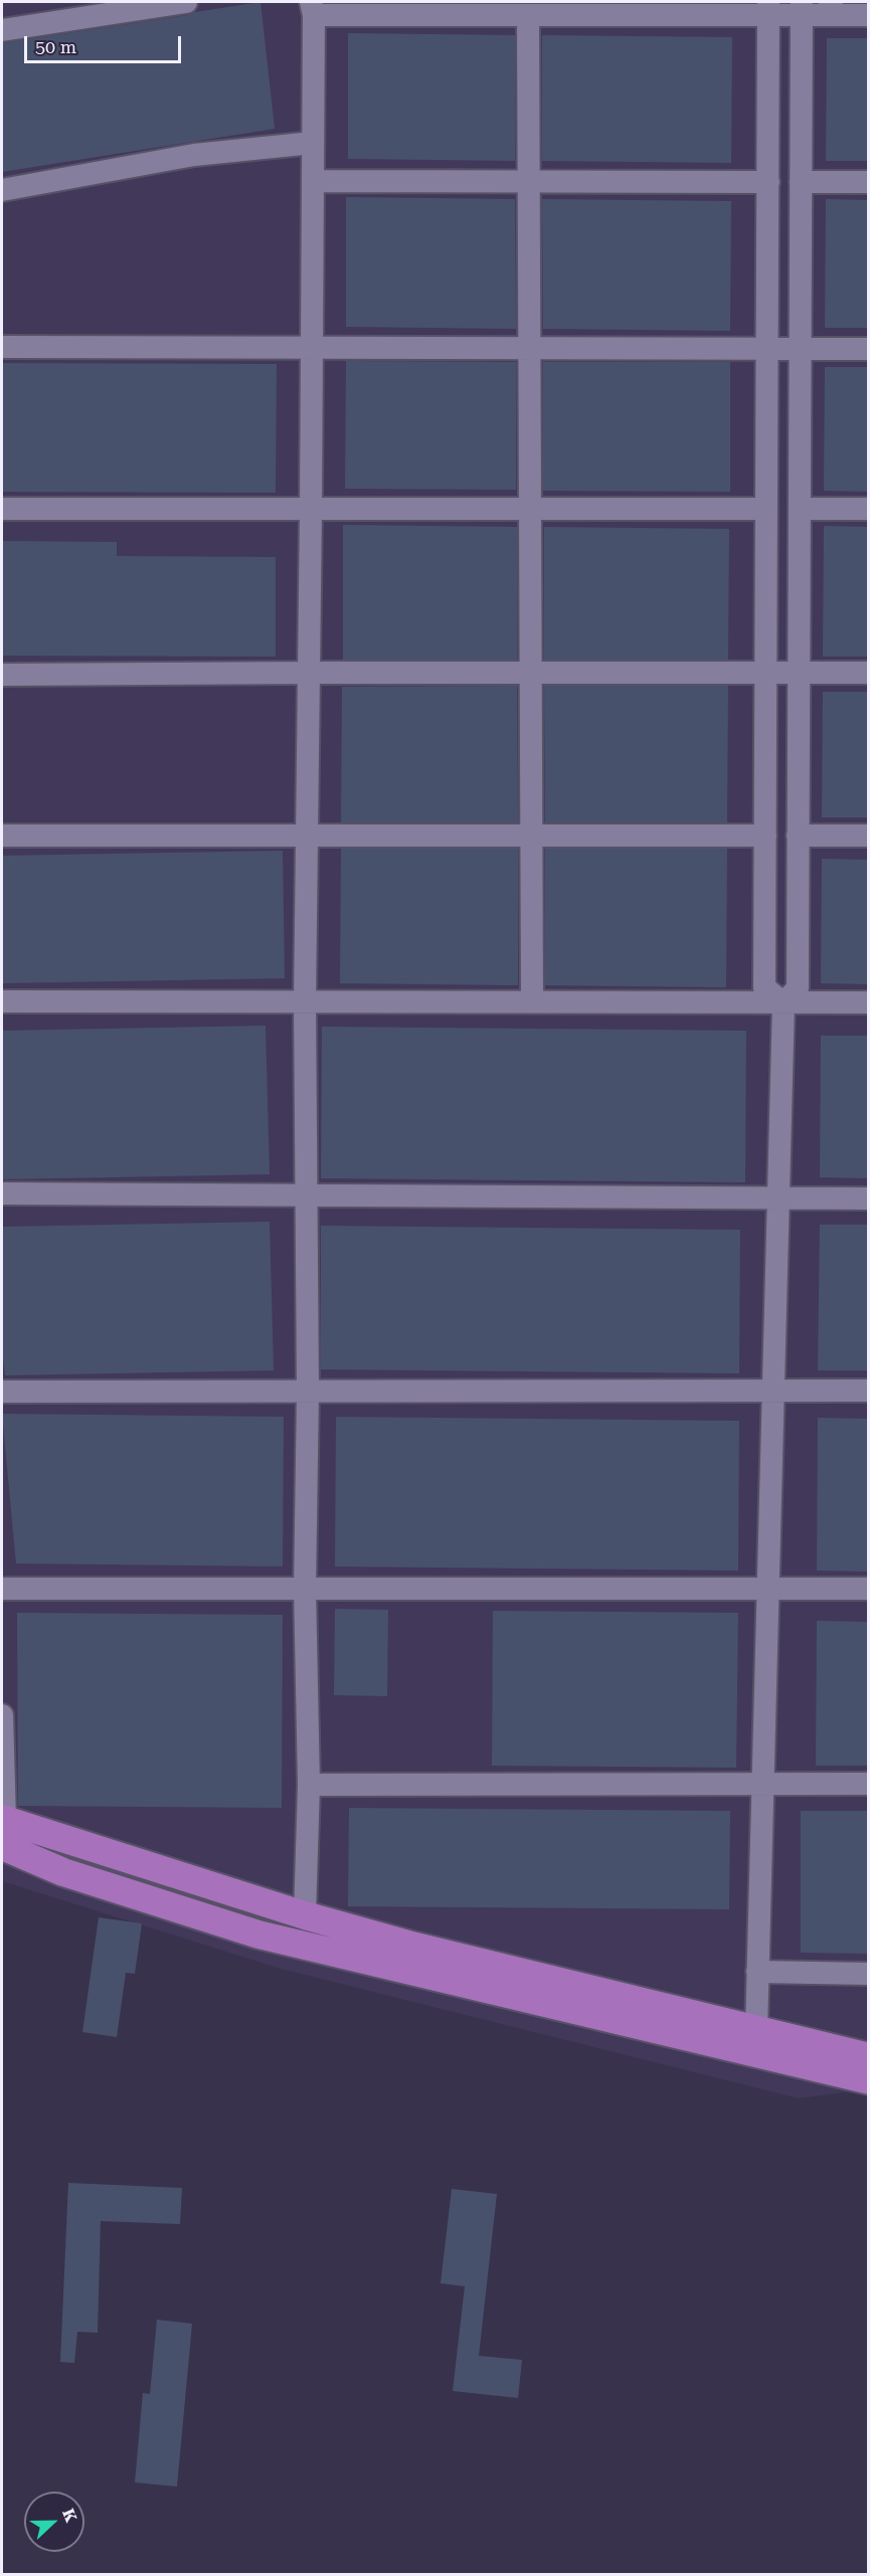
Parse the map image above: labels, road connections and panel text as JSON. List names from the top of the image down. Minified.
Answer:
{"scale_bar":"50 m","north":"right"}
